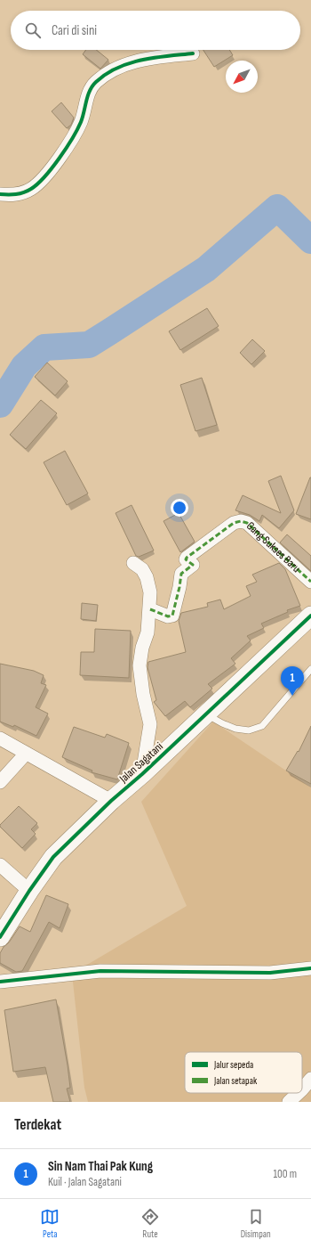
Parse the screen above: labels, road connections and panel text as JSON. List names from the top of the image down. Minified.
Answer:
{"streets":{"street":["Gang Sukses Baru","Jalan Sagatani"]},"legend":["Jalur sepeda","Jalan setapak"],"north":"bottom left","page":{"search":"Cari di sini","pins":"1","heading":"Terdekat","list":[{"mark":"1","name":"Sin Nam Thai Pak Kung","note":"Kuil · Jalan Sagatani","value":"100 m"}],"nav":["Peta","Rute","Disimpan"]}}
